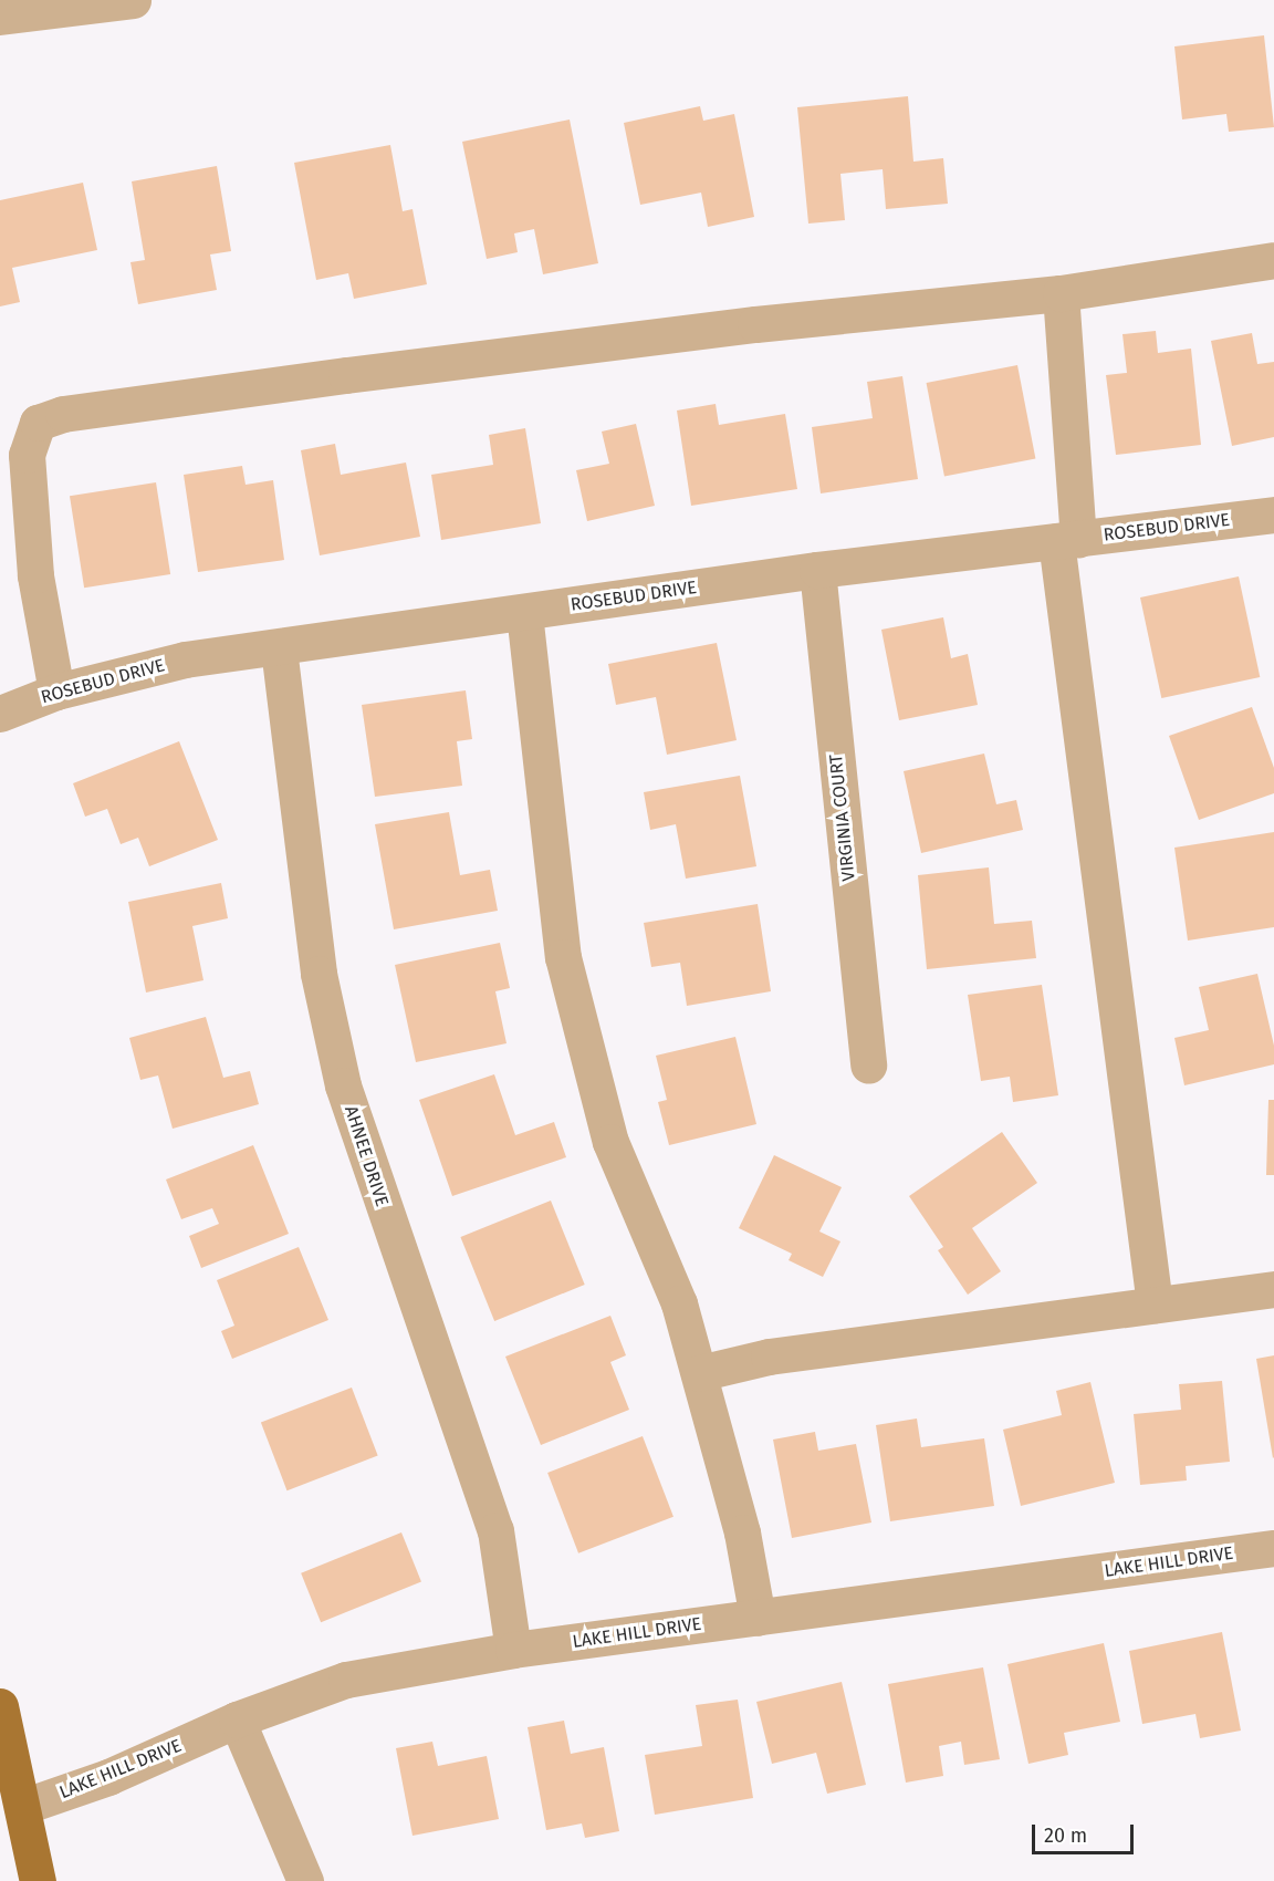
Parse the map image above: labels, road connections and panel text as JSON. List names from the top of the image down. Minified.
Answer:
{"streets":{"street":["ROSEBUD DRIVE","VIRGINIA COURT","AHNEE DRIVE","LAKE HILL DRIVE"]},"crossings":[["ROSEBUD DRIVE","VIRGINIA COURT"],["ROSEBUD DRIVE","AHNEE DRIVE"],["AHNEE DRIVE","LAKE HILL DRIVE"]],"scale_bar":"20 m"}
